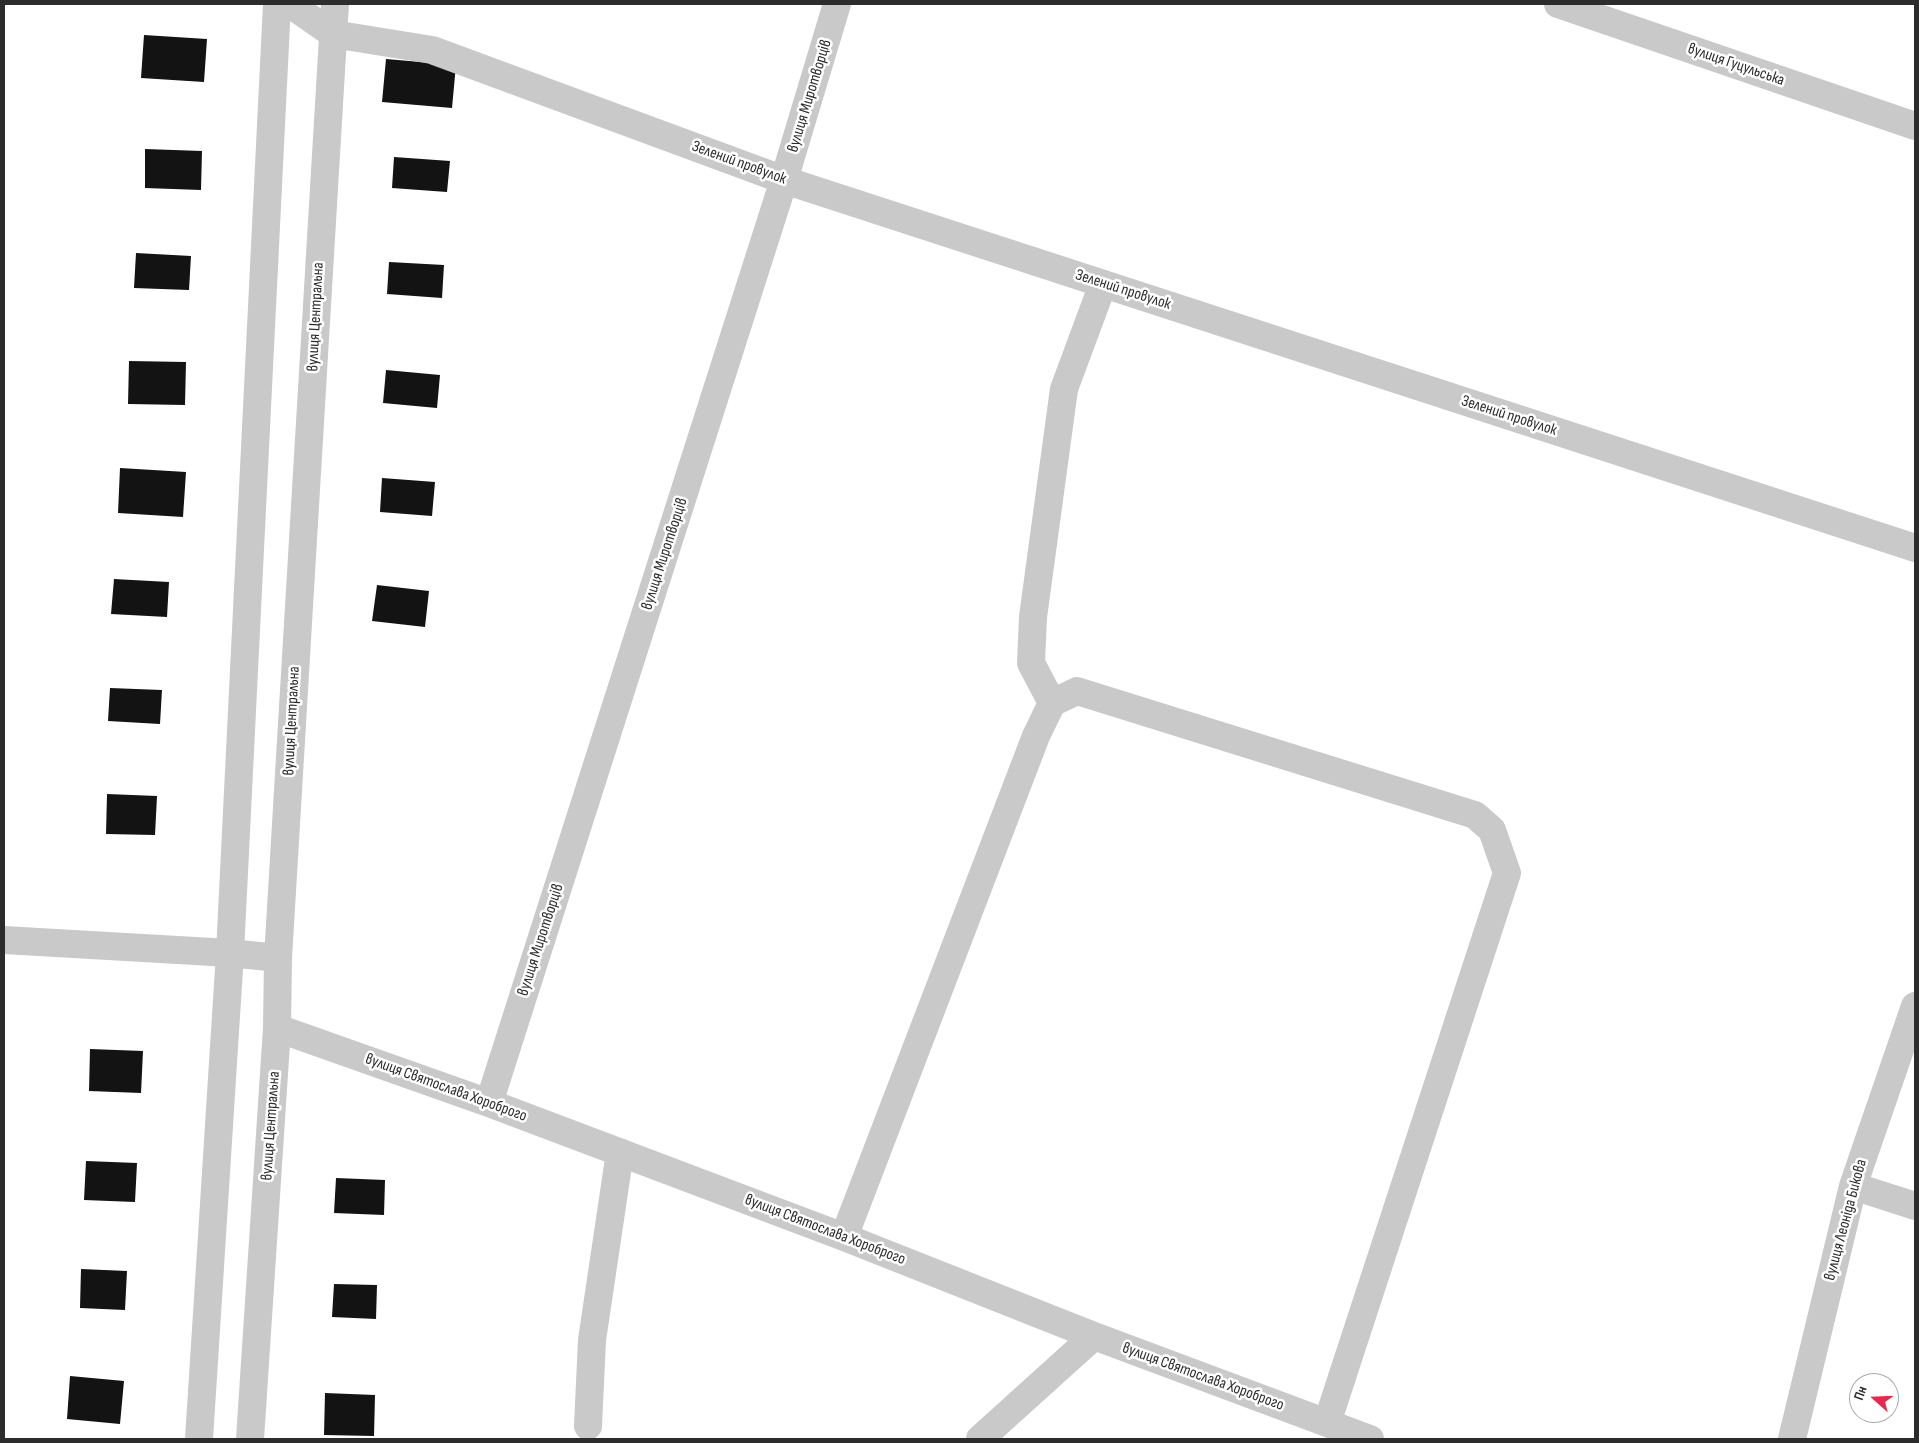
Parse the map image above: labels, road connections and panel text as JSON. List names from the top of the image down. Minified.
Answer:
{"streets":{"street":["вулиця Гуцульська","вулиця Миротворців","Зелений провулок","вулиця Центральна","вулиця Святослава Хороброго","вулиця Леоніда Бикова"]},"crossings":[["вулиця Миротворців","Зелений провулок"],["вулиця Миротворців","вулиця Святослава Хороброго"],["Зелений провулок","вулиця Центральна"],["вулиця Центральна","вулиця Святослава Хороброго"]],"north":"left"}
